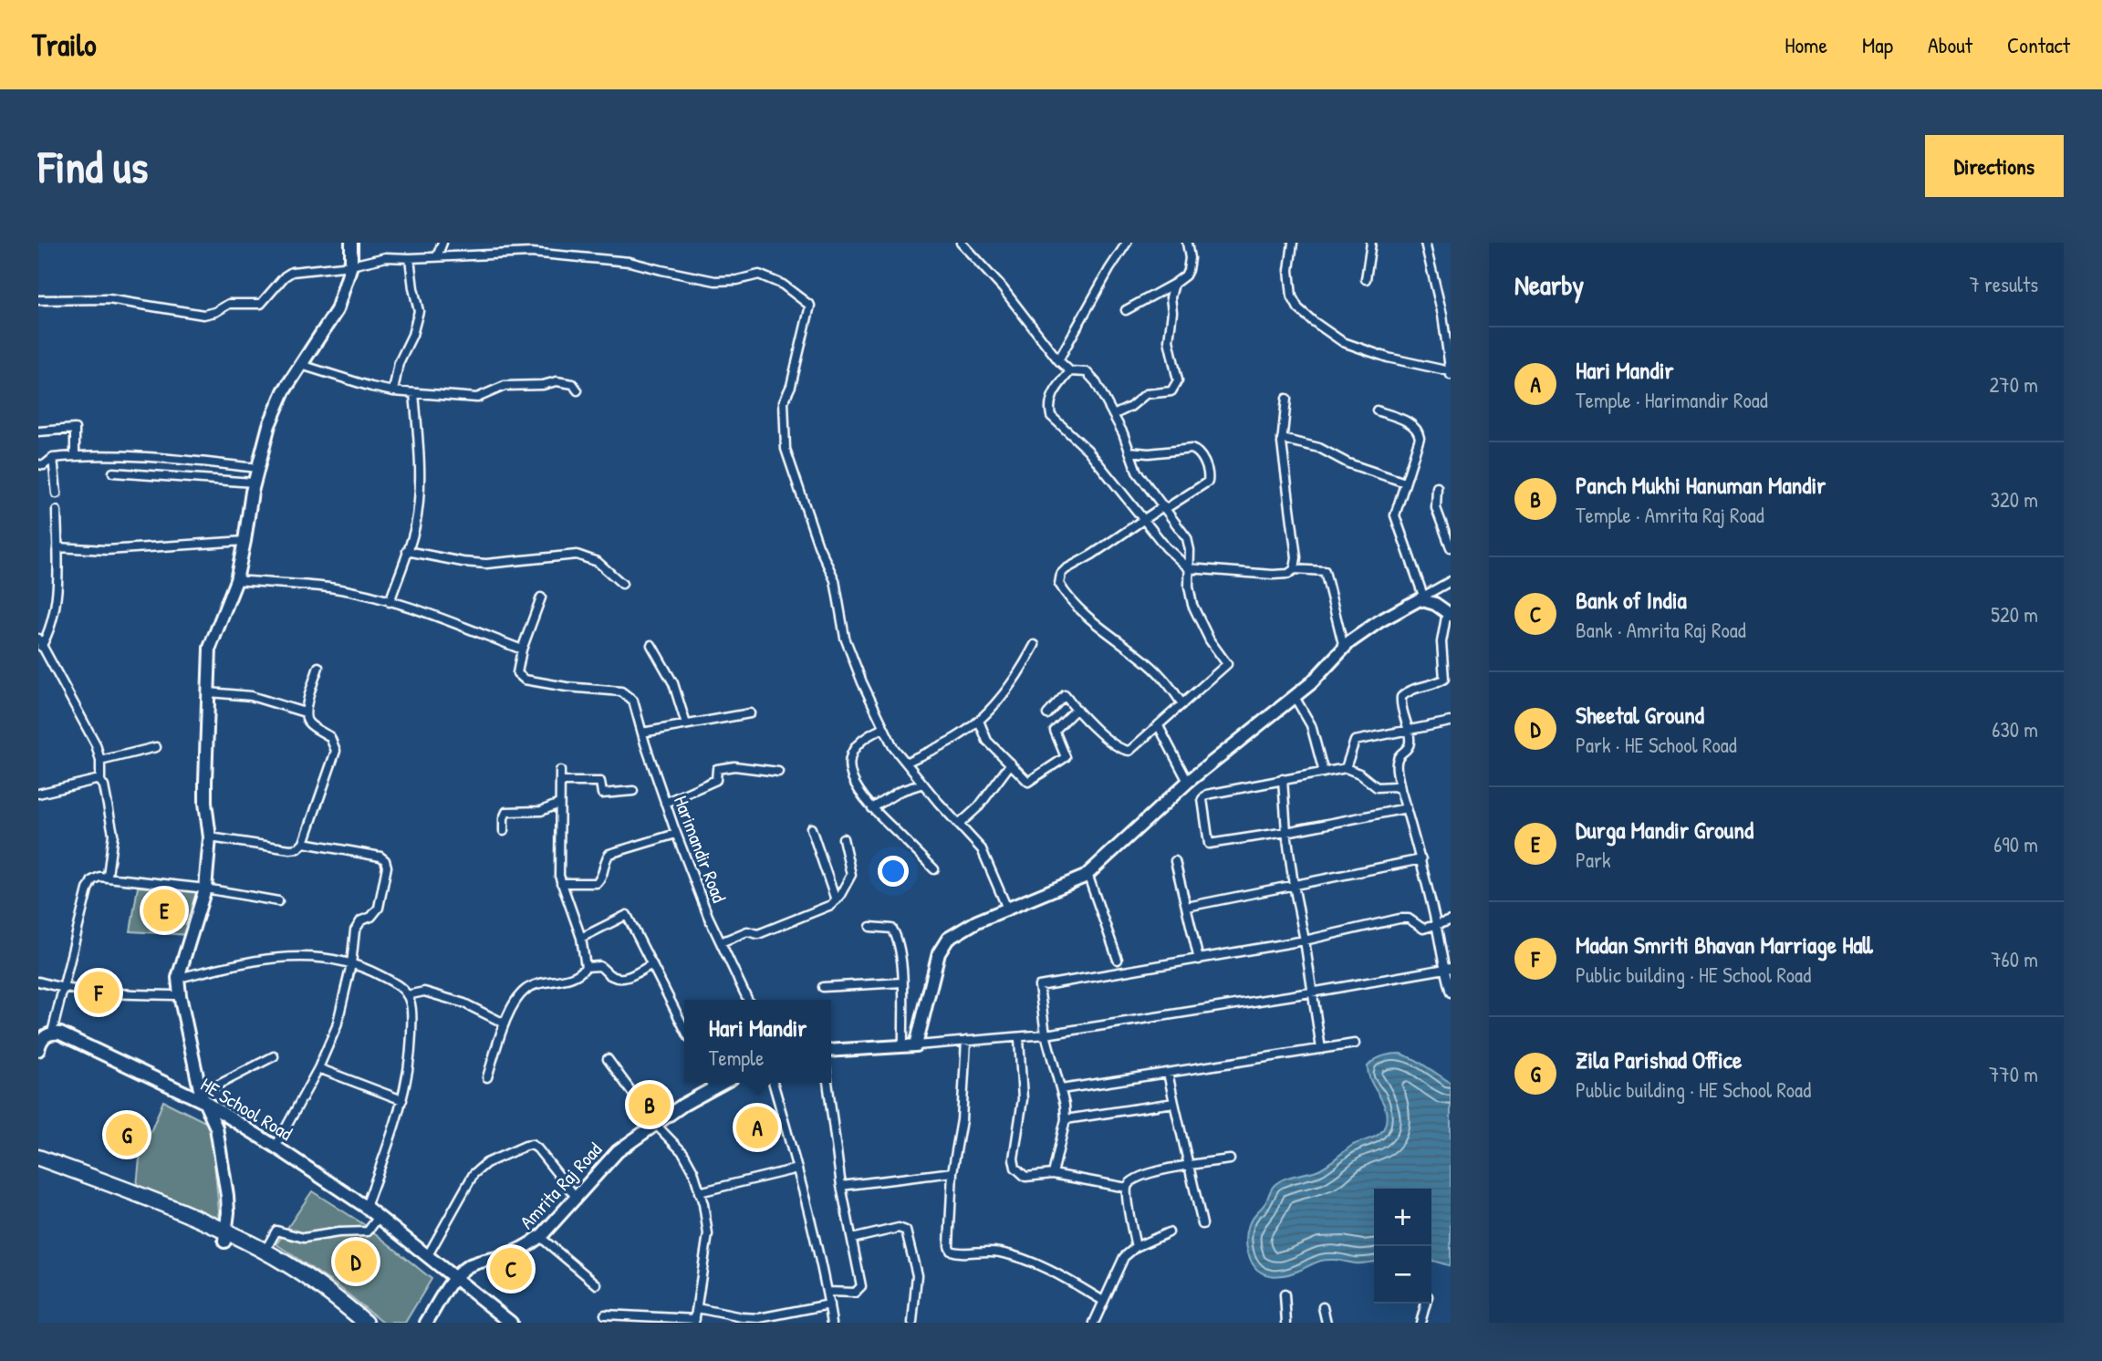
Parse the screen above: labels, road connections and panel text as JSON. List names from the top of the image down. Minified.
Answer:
{"streets":{"street":["Harimandir Road","HE School Road","Amrita Raj Road"]},"crossings":[["HE School Road","Amrita Raj Road"]],"page":{"header":"Trailo","nav":["Home","Map","About","Contact"],"buttons":"Directions","title":"Find us","heading":["Nearby","7 results"],"list":[{"mark":"A","name":"Hari Mandir","note":"Temple · Harimandir Road","value":"270 m"},{"mark":"B","name":"Panch Mukhi Hanuman Mandir","note":"Temple · Amrita Raj Road","value":"320 m"},{"mark":"C","name":"Bank of India","note":"Bank · Amrita Raj Road","value":"520 m"},{"mark":"D","name":"Sheetal Ground","note":"Park · HE School Road","value":"630 m"},{"mark":"E","name":"Durga Mandir Ground","note":"Park","value":"690 m"},{"mark":"F","name":"Madan Smriti Bhavan Marriage Hall","note":"Public building · HE School Road","value":"760 m"},{"mark":"G","name":"Zila Parishad Office","note":"Public building · HE School Road","value":"770 m"}],"pins":["E","F","B","A","G","D","C"],"popup":["Hari Mandir","Temple"],"map_buttons":["+","−"]}}
